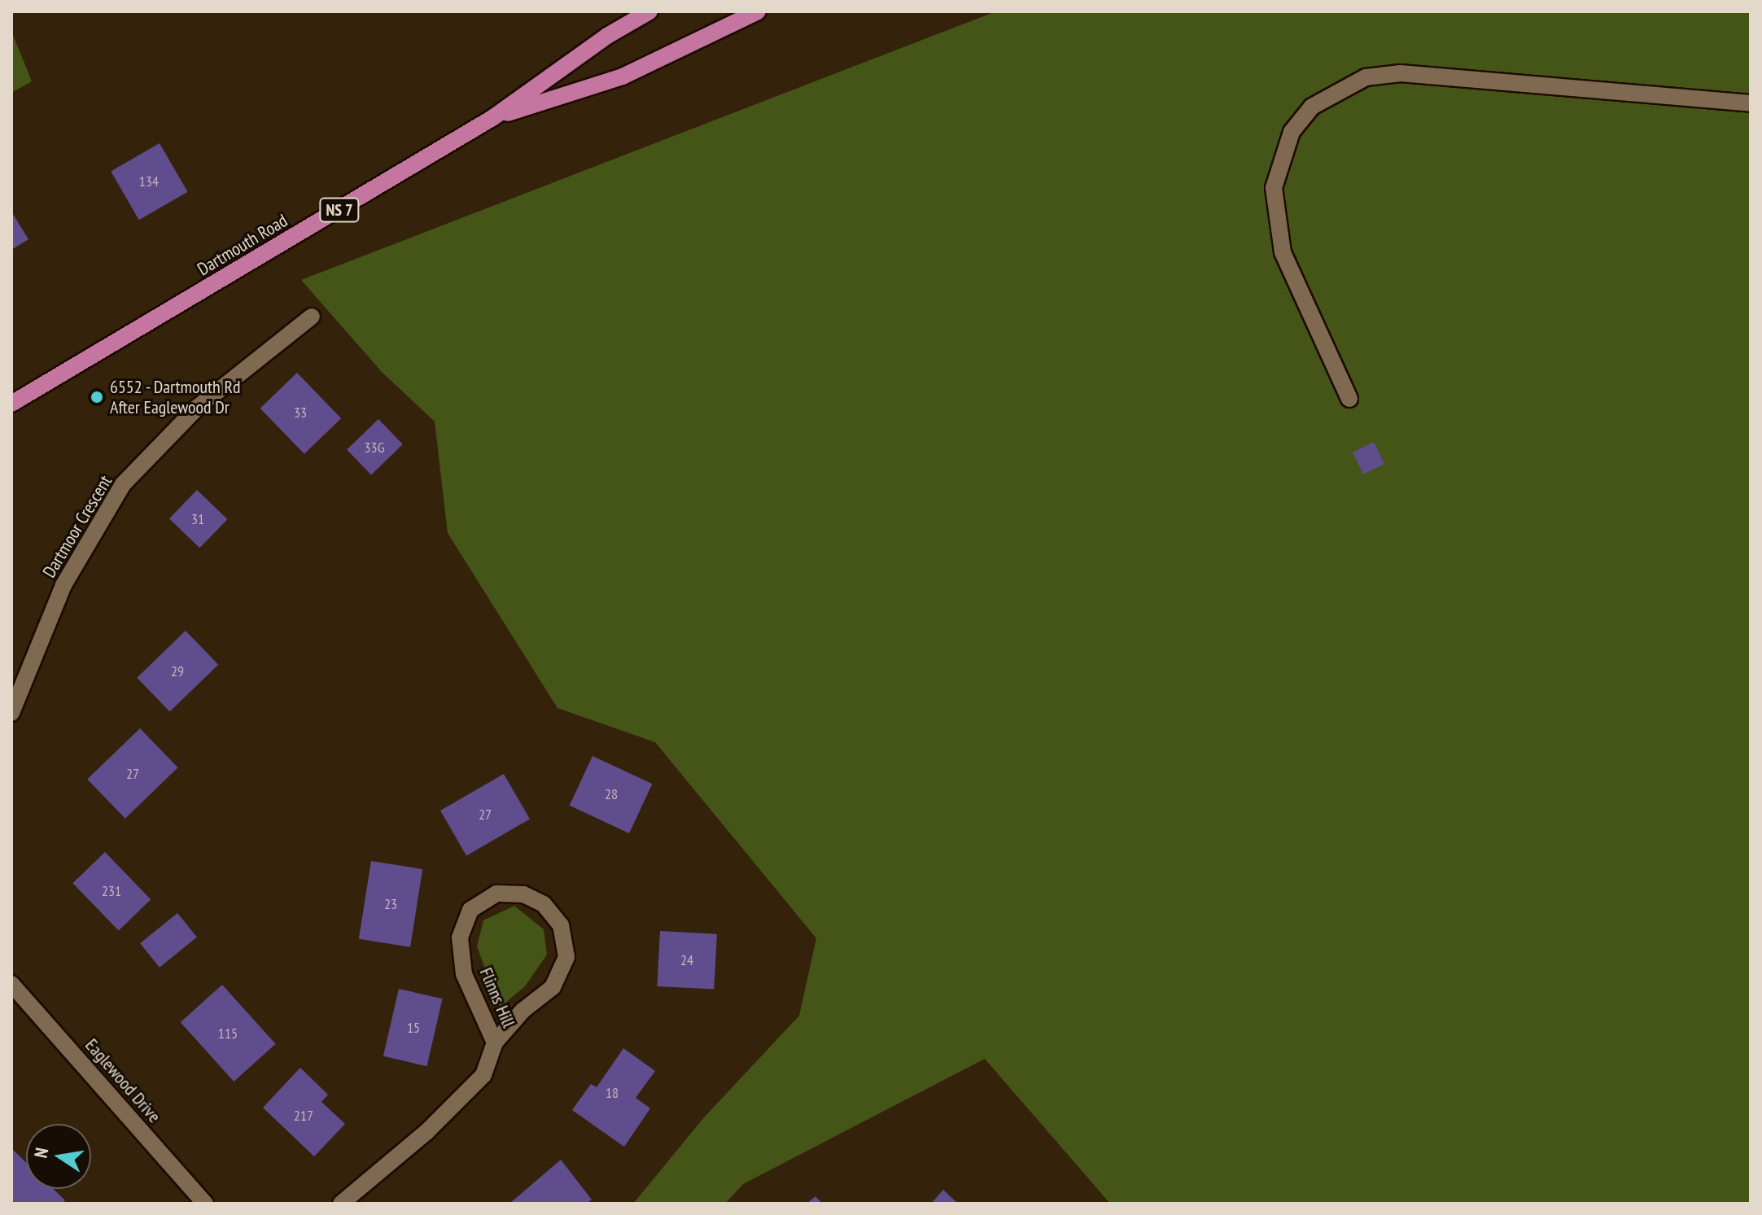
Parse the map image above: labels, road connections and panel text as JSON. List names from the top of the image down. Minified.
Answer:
{"streets":{"main road":["NS 7","Dartmouth Road"],"street":["Dartmoor Crescent","Flinns Hill","Eaglewood Drive"]},"places":["6552 - Dartmouth Rd After Eaglewood Dr"],"house_numbers":["134","33","33G","31","29","27","28","27","231","23","24","15","115","18","217"],"north":"left"}
